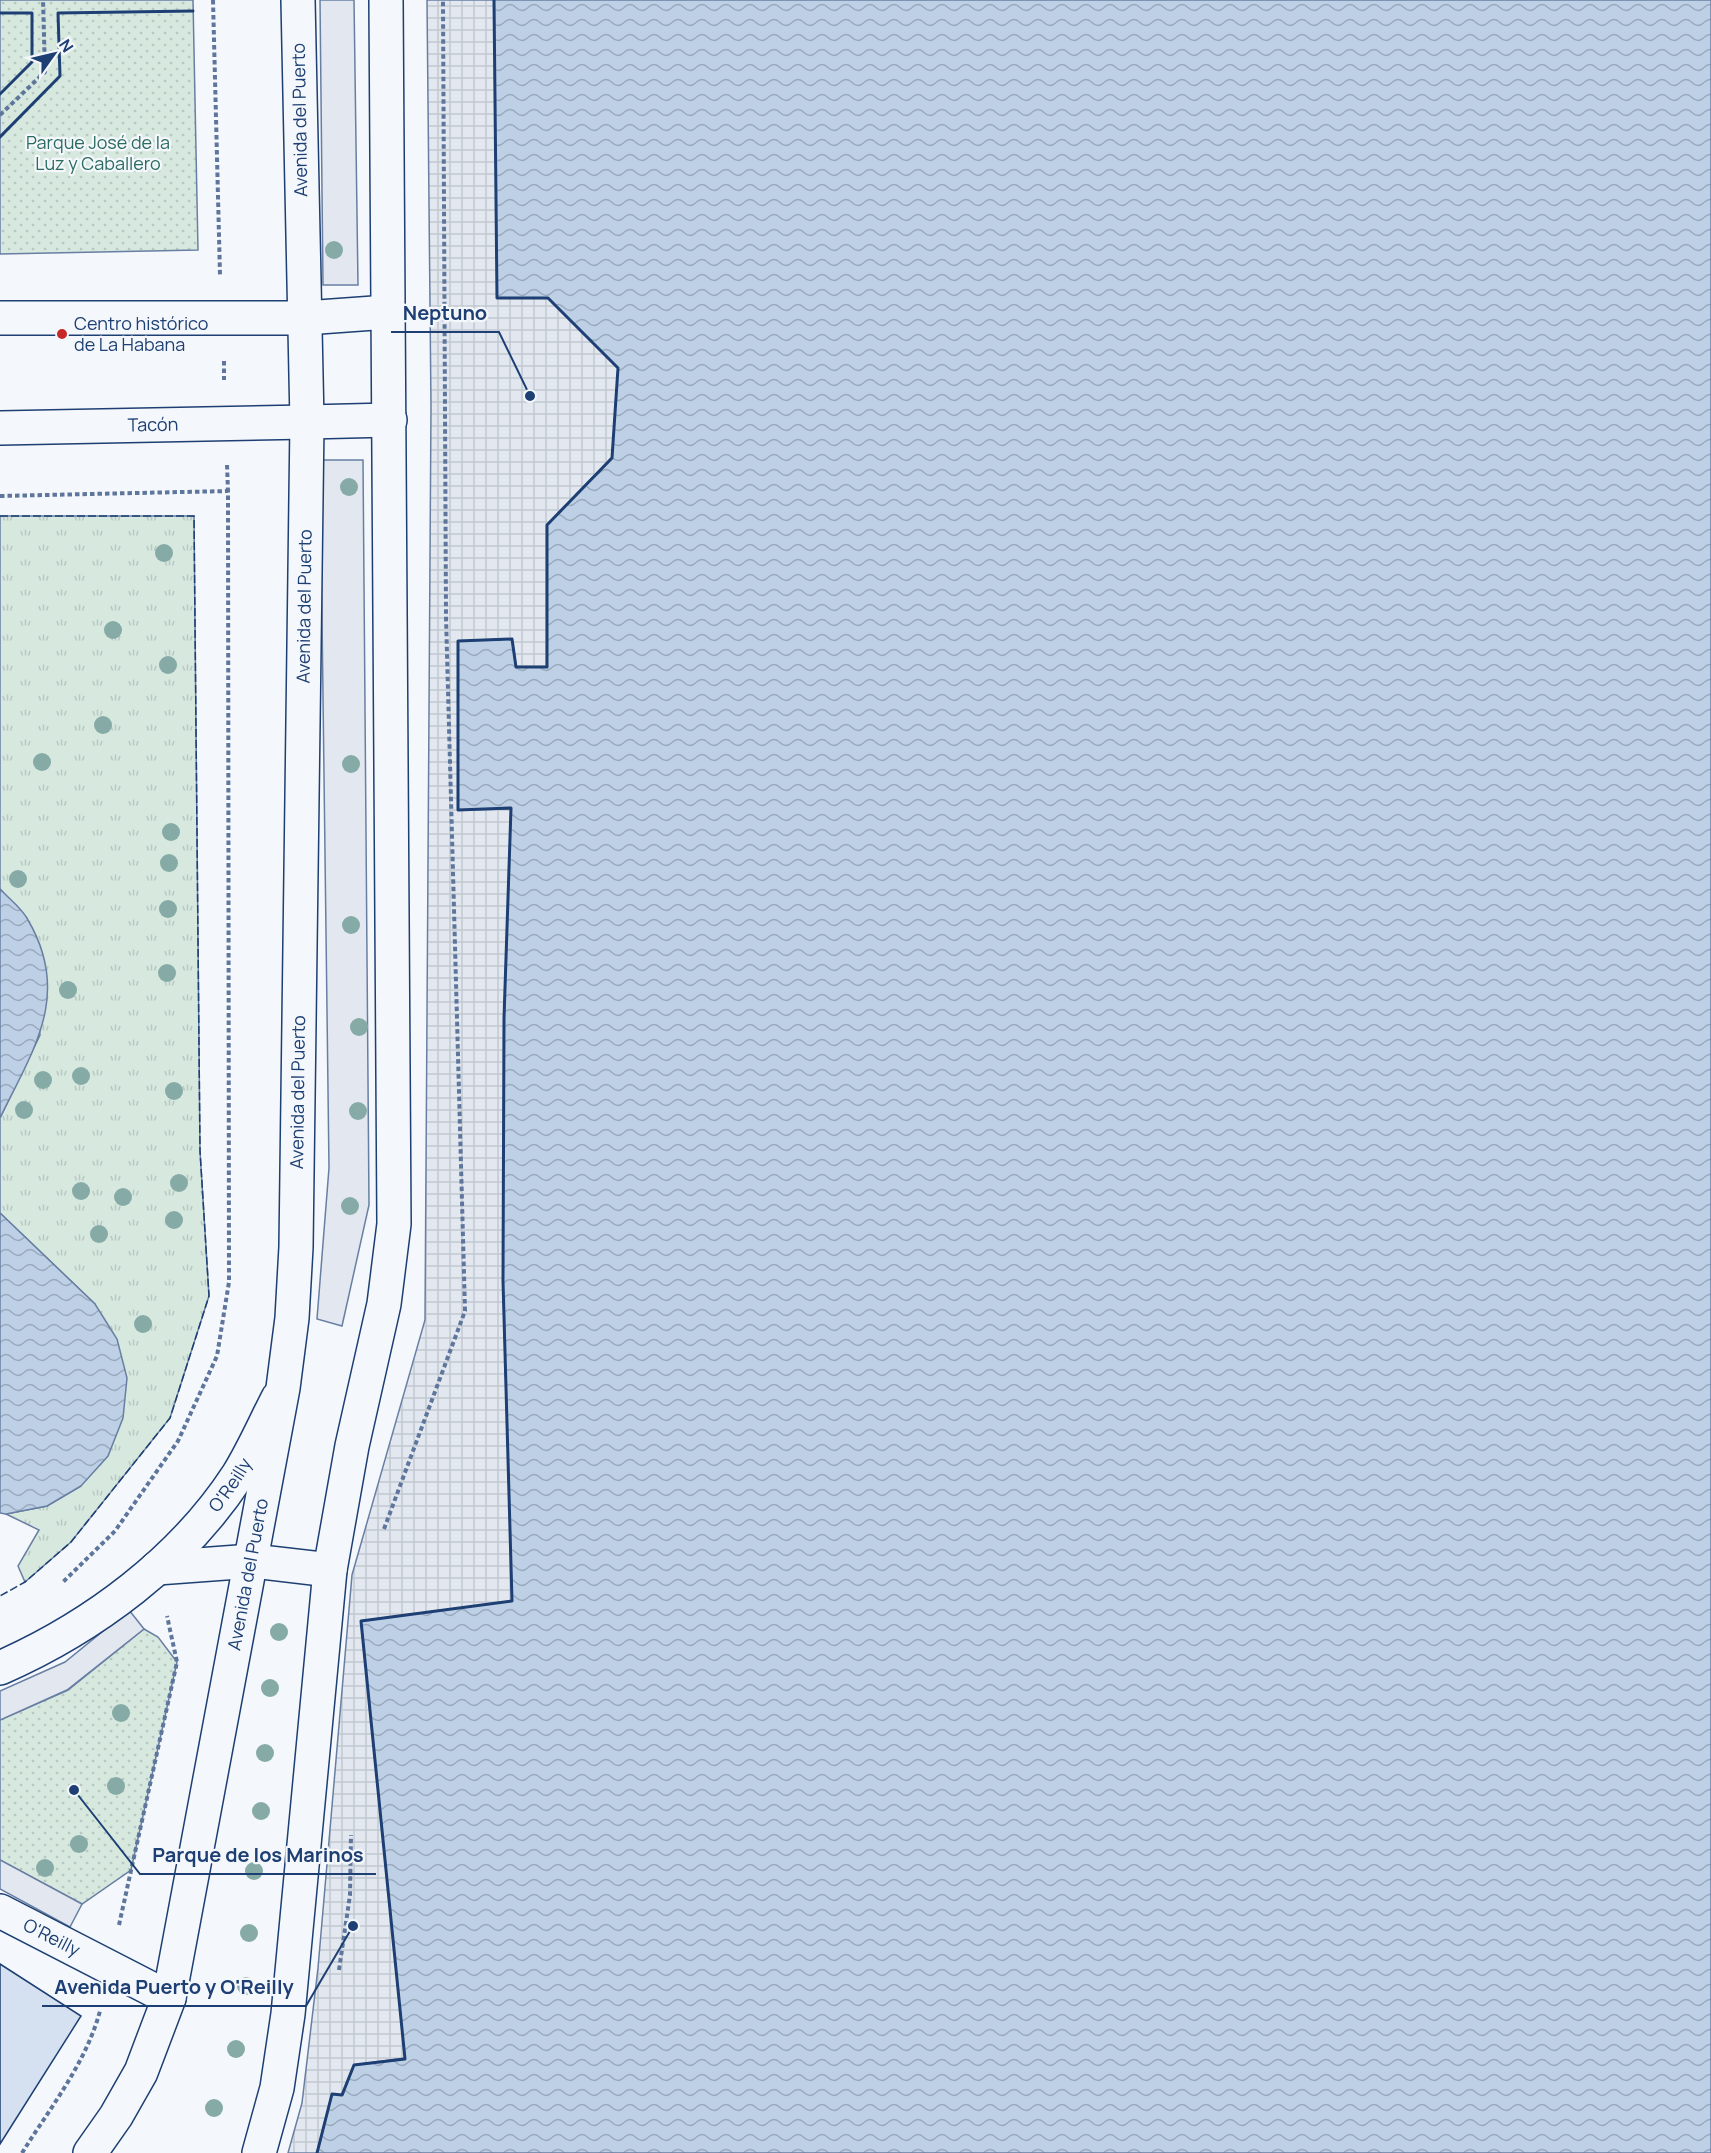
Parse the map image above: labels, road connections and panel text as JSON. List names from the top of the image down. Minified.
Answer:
{"streets":{"main road":["Avenida del Puerto","Tacón","O'Reilly"]},"crossings":[["Avenida del Puerto","Tacón"],["Avenida del Puerto","O'Reilly"]],"parks":["Parque José de la Luz y Caballero"],"places":["Centro histórico de La Habana","Neptuno","Parque de los Marinos","Avenida Puerto y O'Reilly"],"north":"top right"}
